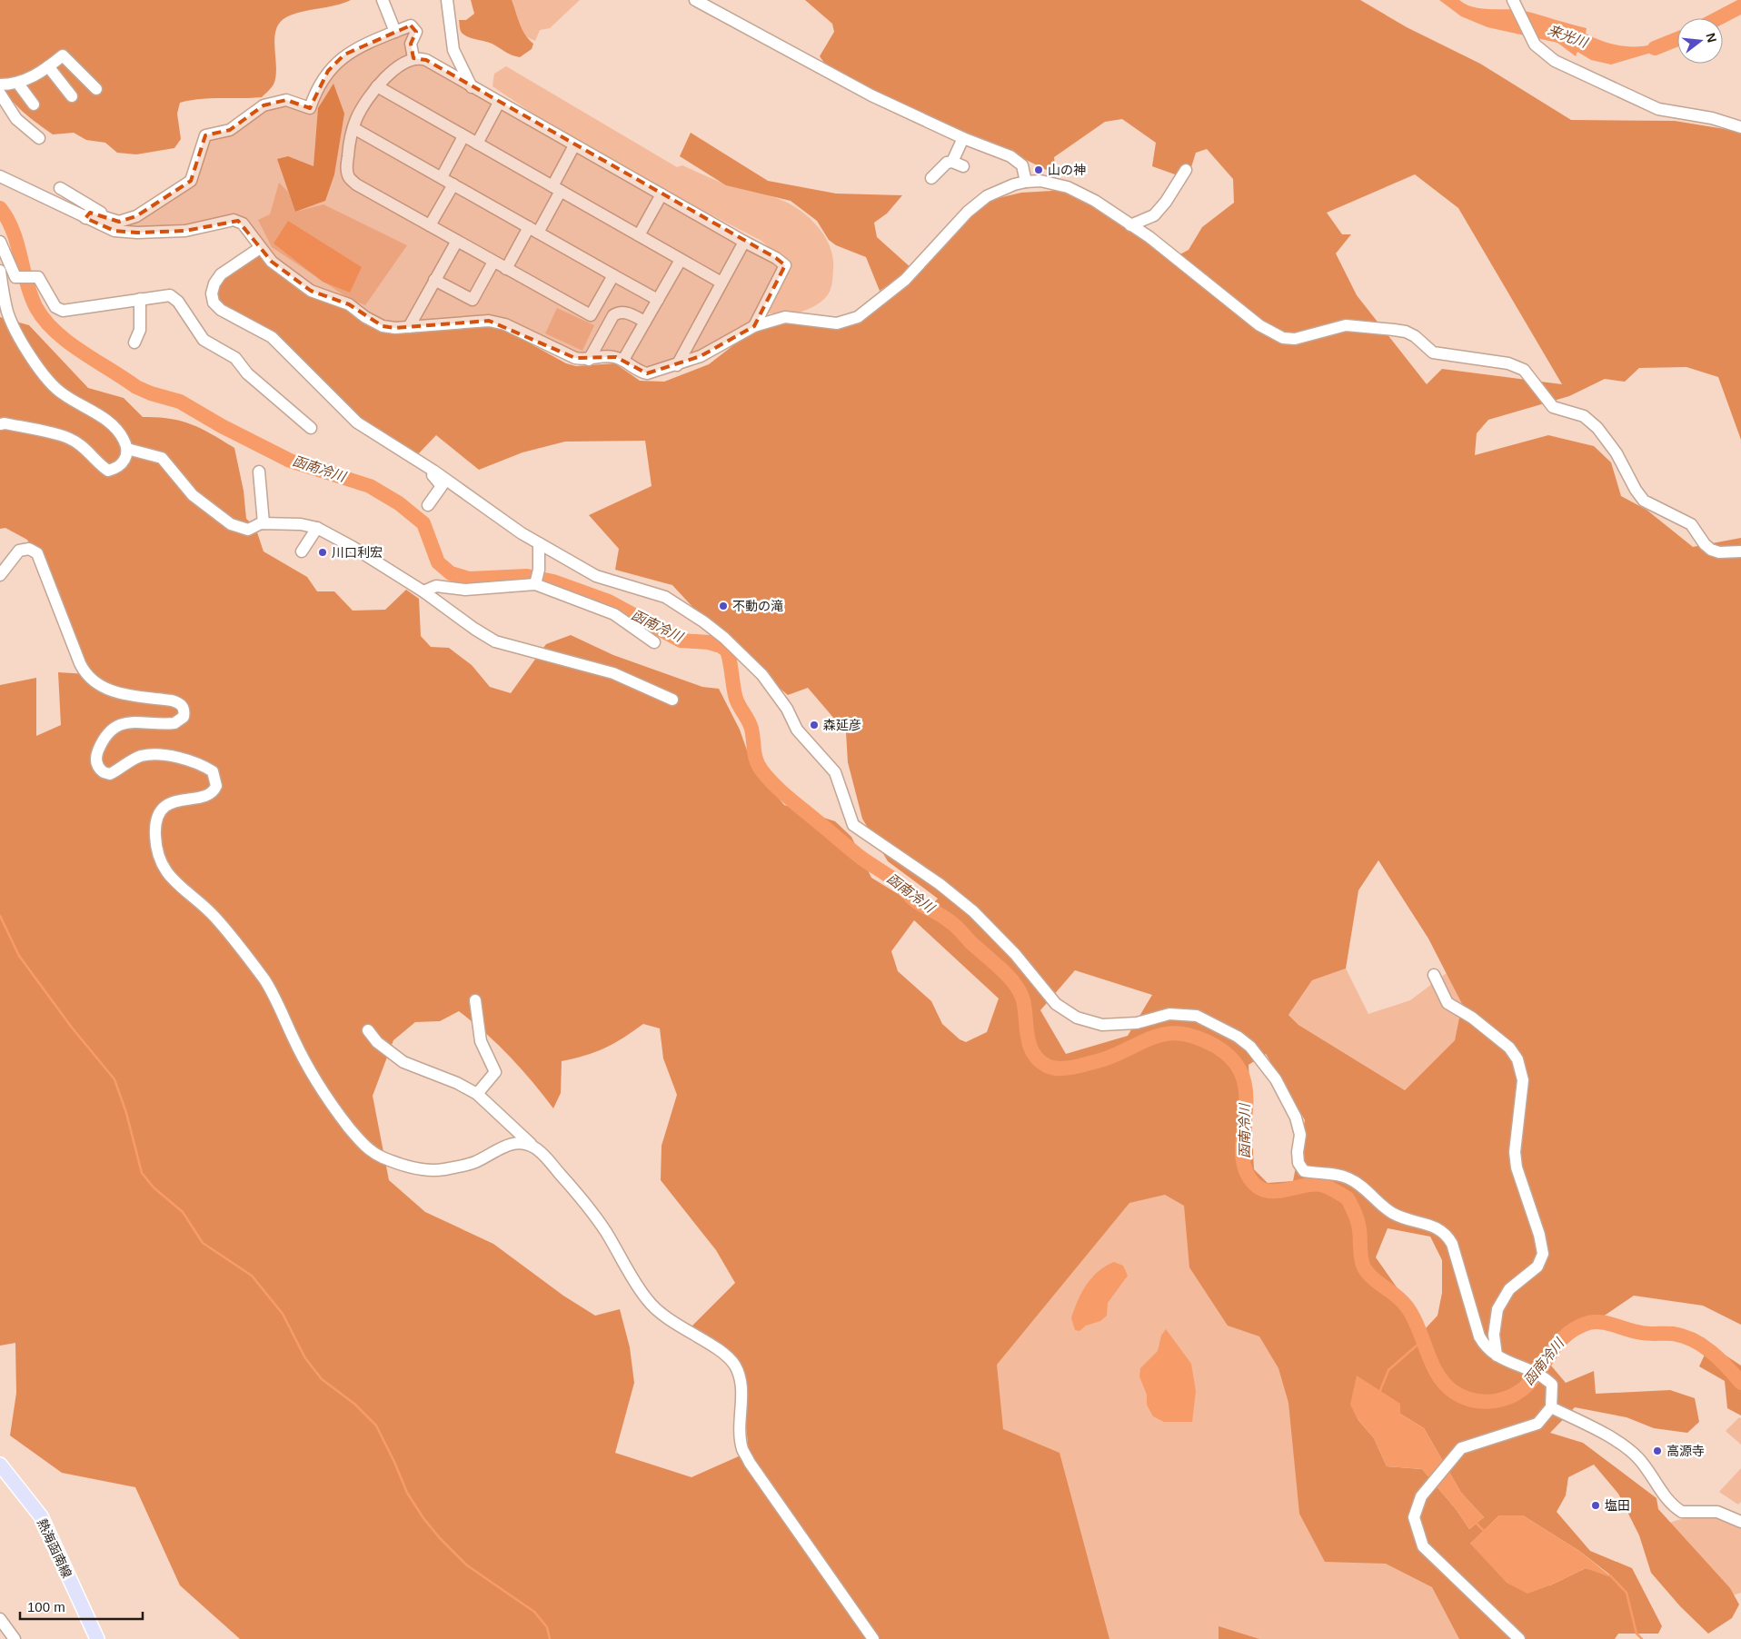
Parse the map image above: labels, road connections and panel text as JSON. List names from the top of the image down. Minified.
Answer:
{"streets":{"main road":["熱海函南線"]},"water":["来光川","函南冷川"],"places":["山の神","川口利宏","不動の滝","森延彦","高源寺","塩田"],"scale_bar":"100 m","north":"right"}
